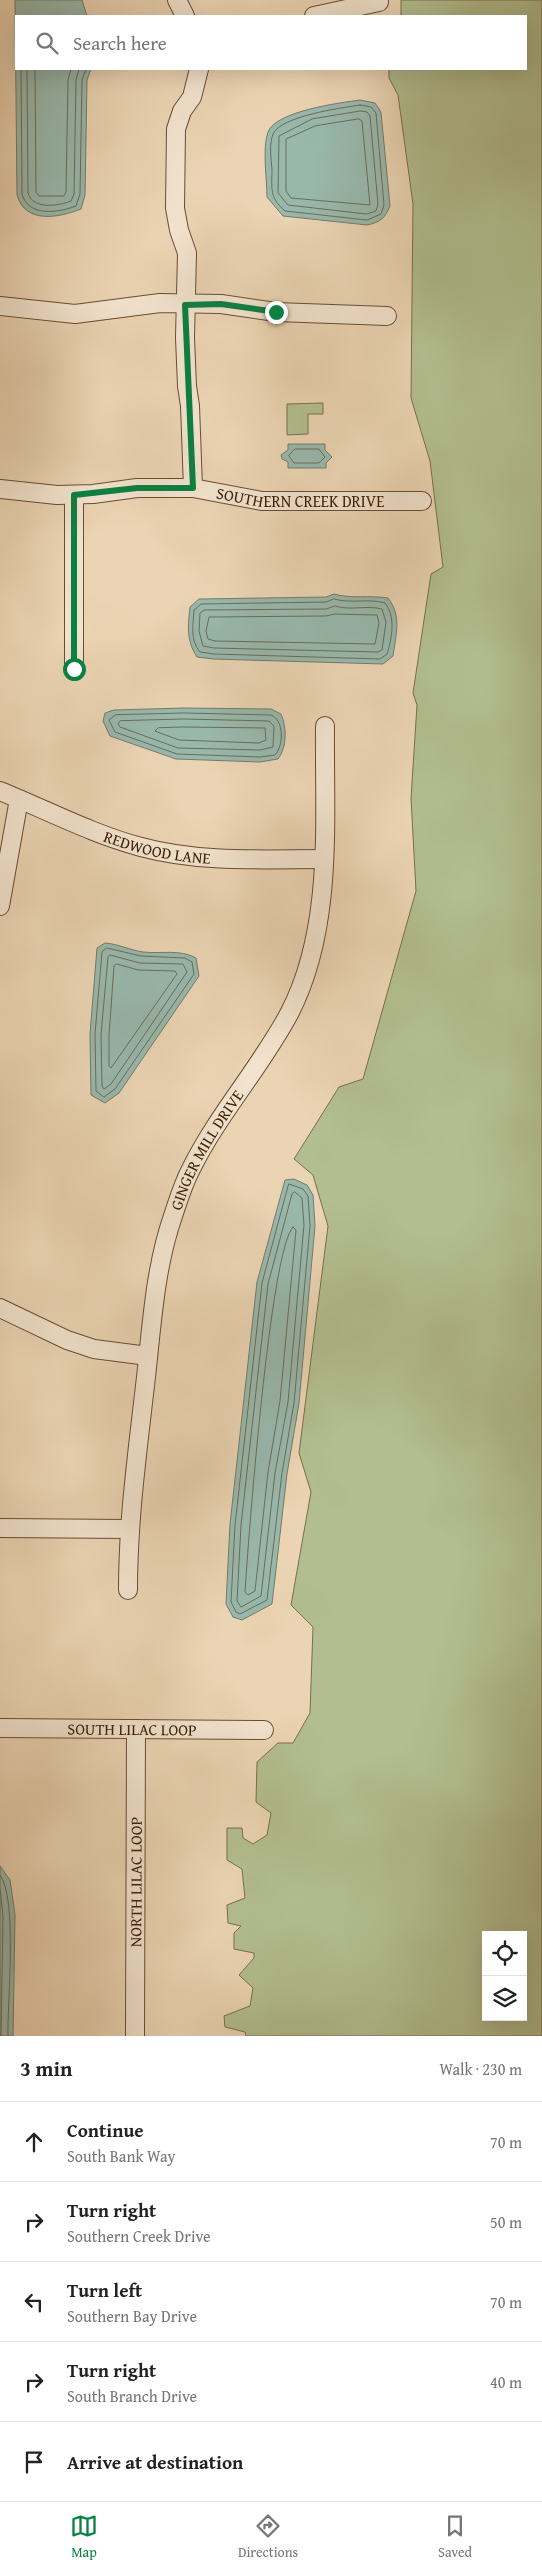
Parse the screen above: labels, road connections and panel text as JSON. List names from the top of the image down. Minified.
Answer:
{"streets":{"street":["SOUTHERN CREEK DRIVE","REDWOOD LANE","GINGER MILL DRIVE","SOUTH LILAC LOOP","NORTH LILAC LOOP"]},"crossings":[["REDWOOD LANE","GINGER MILL DRIVE"],["SOUTH LILAC LOOP","NORTH LILAC LOOP"]],"page":{"search":"Search here","heading":["3 min","Walk · 230 m"],"list":[["Continue","South Bank Way","70 m"],["Turn right","Southern Creek Drive","50 m"],["Turn left","Southern Bay Drive","70 m"],["Turn right","South Branch Drive","40 m"],"Arrive at destination"],"nav":["Map","Directions","Saved"]}}
